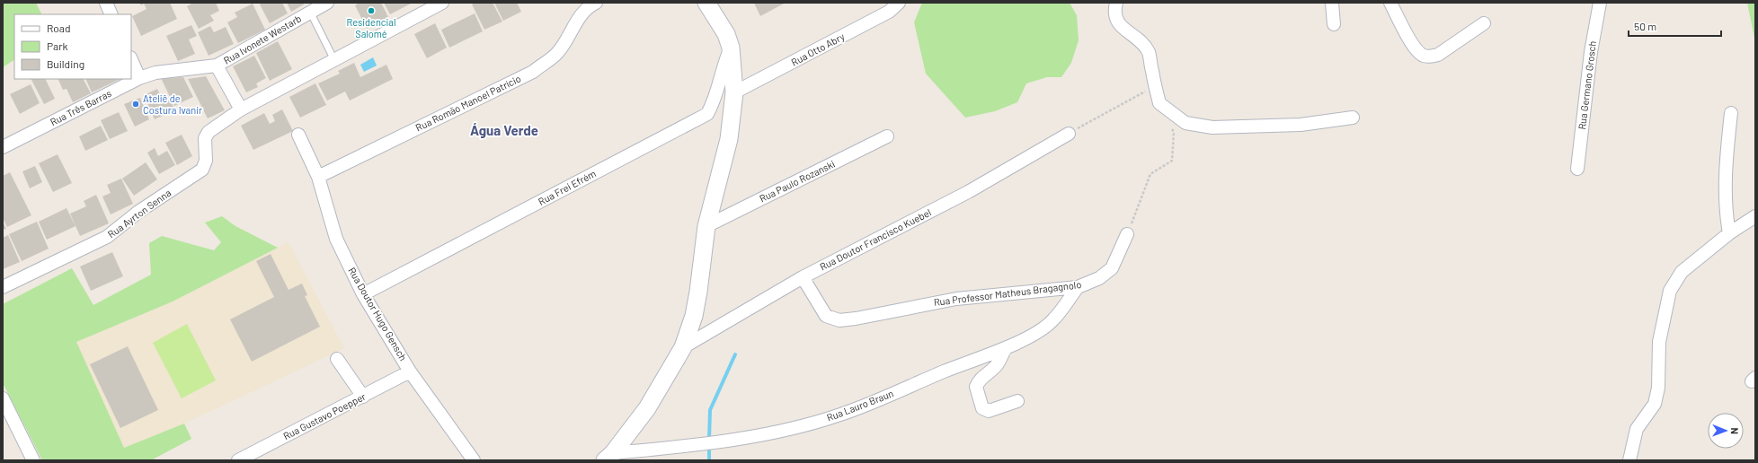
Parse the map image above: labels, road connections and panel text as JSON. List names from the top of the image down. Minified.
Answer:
{"streets":{"street":["Rua Ivonete Westarb","Rua Otto Abry","Rua Germano Grosch","Rua Romão Manoel Patrício","Rua Três Barras","Rua Paulo Rozanski","Rua Frei Efrém","Rua Ayrton Senna","Rua Doutor Francisco Kuebel","Rua Professor Matheus Bragagnolo","Rua Doutor Hugo Gensch","Rua Lauro Braun","Rua Gustavo Poepper"]},"crossings":[["Rua Ivonete Westarb","Rua Três Barras"],["Rua Romão Manoel Patrício","Rua Doutor Hugo Gensch"],["Rua Frei Efrém","Rua Doutor Hugo Gensch"],["Rua Doutor Francisco Kuebel","Rua Professor Matheus Bragagnolo"],["Rua Professor Matheus Bragagnolo","Rua Lauro Braun"],["Rua Doutor Hugo Gensch","Rua Gustavo Poepper"]],"districts":["Água Verde"],"places":["Residencial Salomé","Ateliê de Costura Ivanir"],"legend":["Road","Park","Building"],"scale_bar":"50 m","north":"right"}
